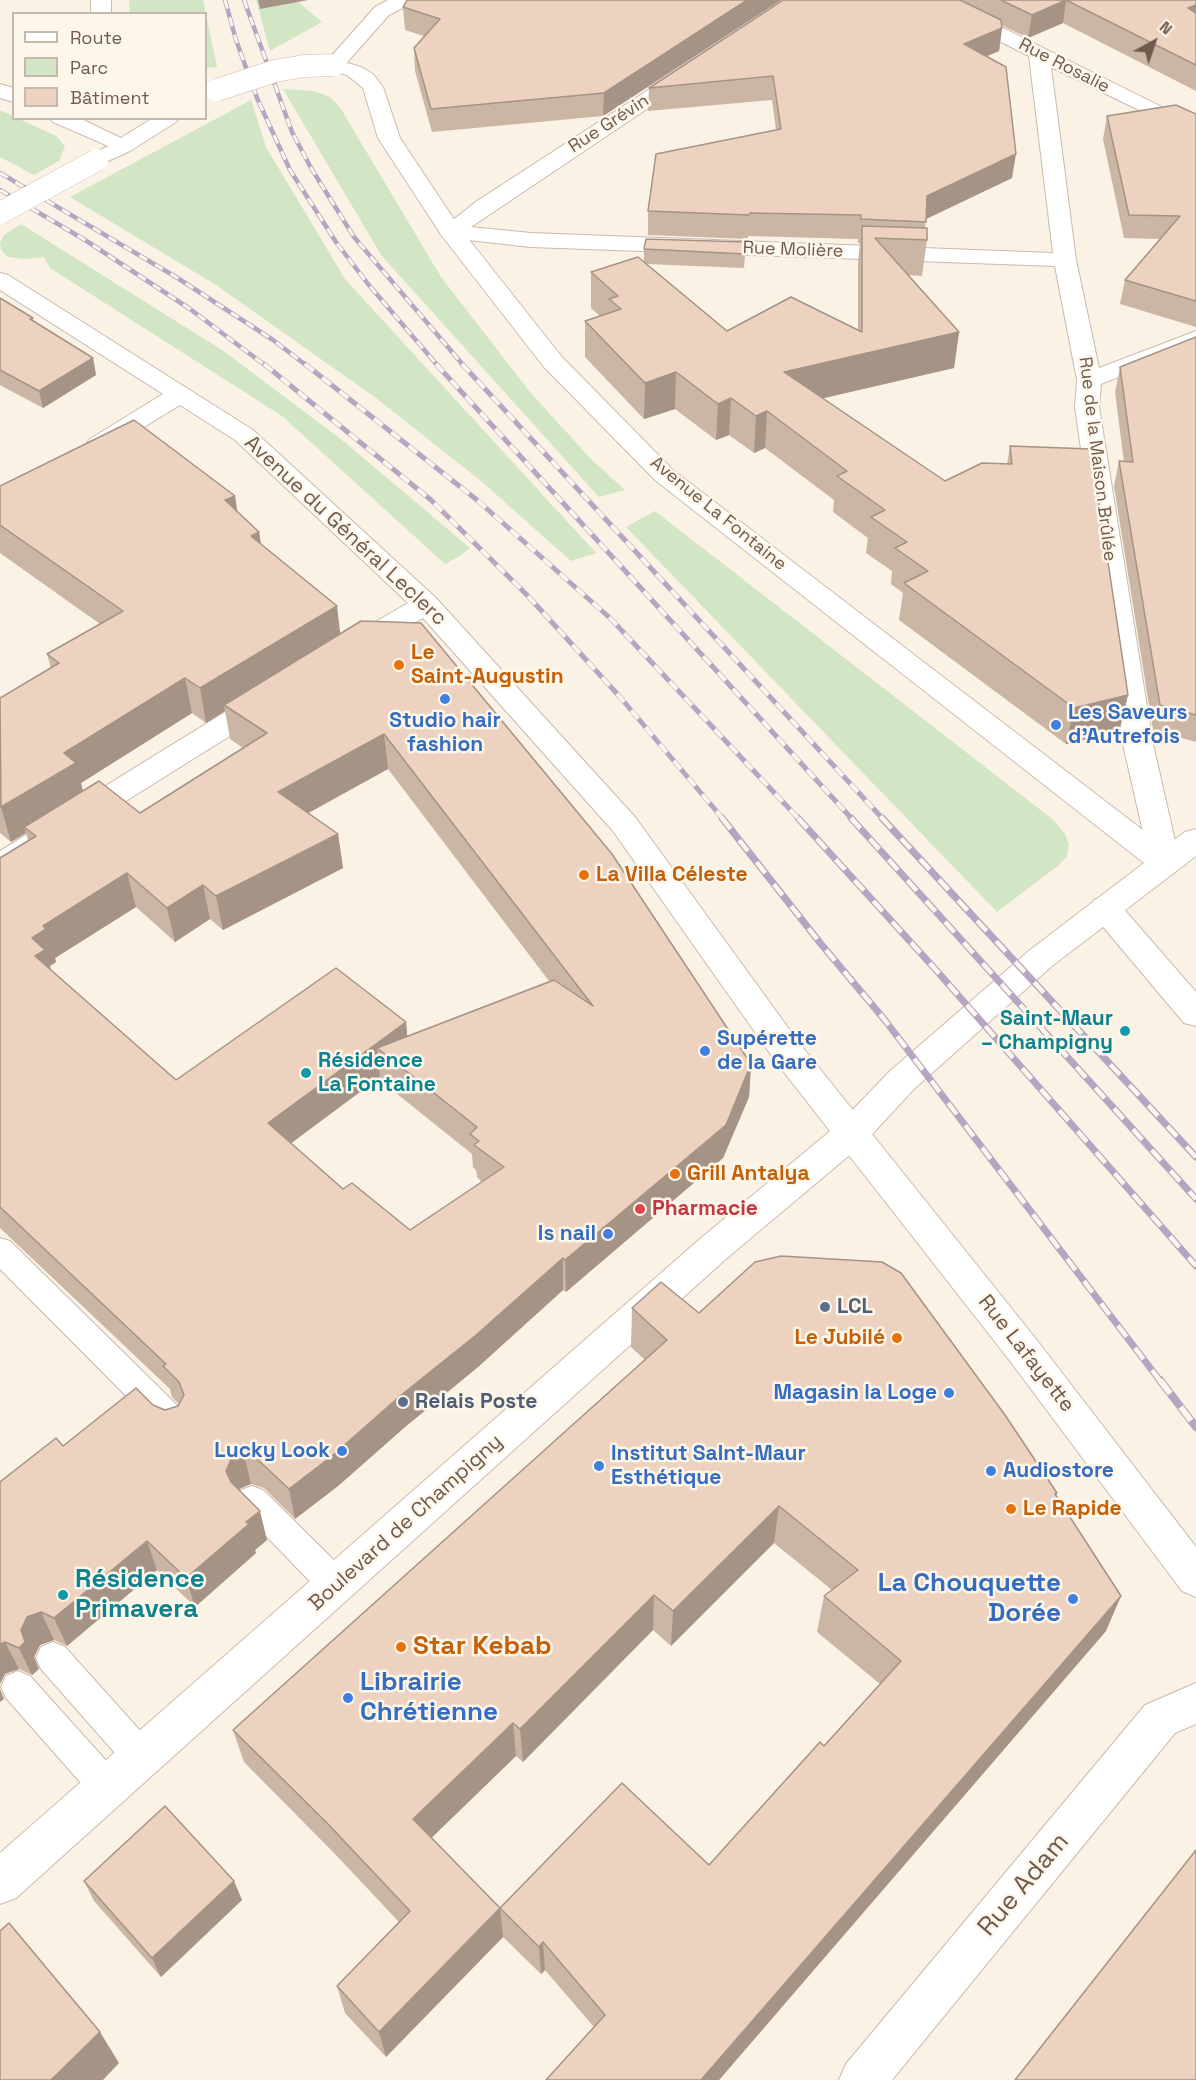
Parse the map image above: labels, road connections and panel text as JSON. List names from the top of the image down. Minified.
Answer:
{"streets":{"street":["Rue Rosalie","Rue Grévin","Rue Molière","Rue de la Maison Brûlée","Avenue La Fontaine","Avenue du Général Leclerc","Rue Lafayette","Boulevard de Champigny","Rue Adam"]},"crossings":[["Rue Rosalie","Rue de la Maison Brûlée"],["Rue Grévin","Rue Molière"],["Rue Grévin","Avenue La Fontaine"],["Rue Molière","Rue de la Maison Brûlée"],["Rue Molière","Avenue La Fontaine"],["Rue de la Maison Brûlée","Avenue La Fontaine"],["Rue de la Maison Brûlée","Boulevard de Champigny"],["Avenue La Fontaine","Boulevard de Champigny"],["Avenue du Général Leclerc","Rue Lafayette"],["Avenue du Général Leclerc","Boulevard de Champigny"],["Rue Lafayette","Boulevard de Champigny"]],"places":["Le Saint-Augustin","Studio hair fashion","Les Saveurs d'Autrefois","La Villa Céleste","Saint-Maur – Champigny","Supérette de la Gare","Résidence La Fontaine","Grill Antalya","Pharmacie","Is nail","LCL","Le Jubilé","Magasin la Loge","Relais Poste","Lucky Look","Institut SaInt-Maur Esthétique","Audiostore","Le Rapide","Résidence Primavera","La Chouquette Dorée","Star Kebab","Librairie Chrétienne"],"legend":["Route","Parc","Bâtiment"],"north":"top right"}
